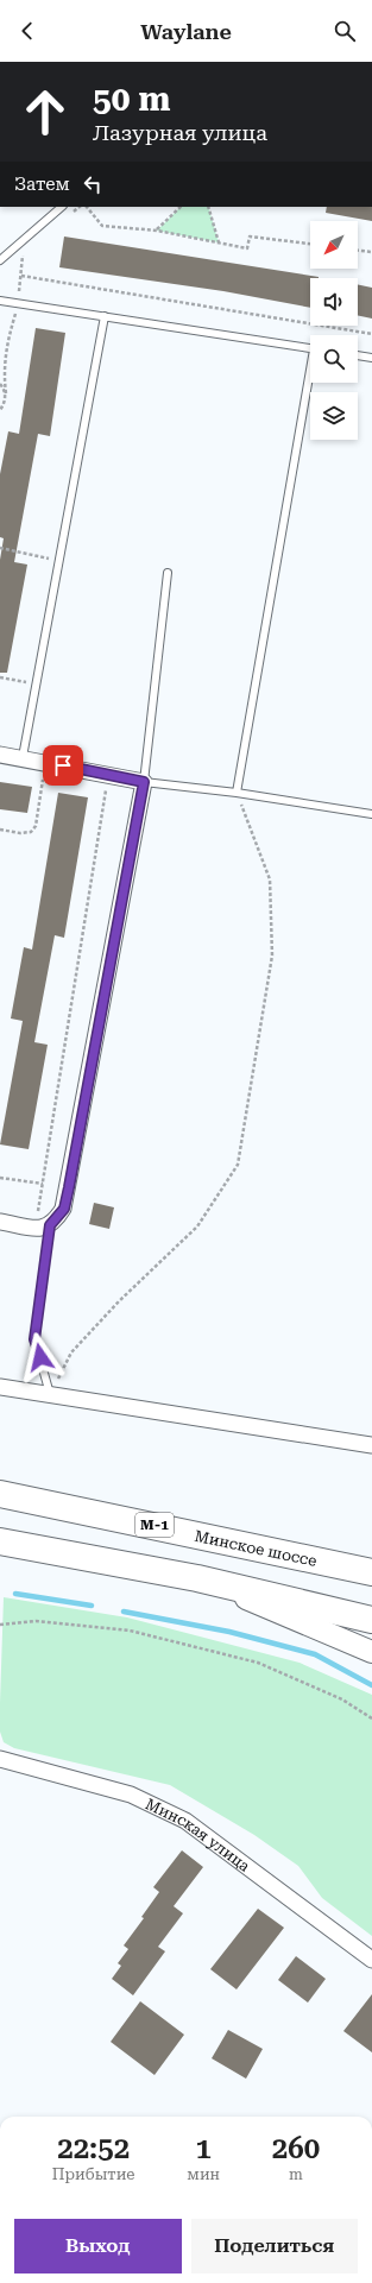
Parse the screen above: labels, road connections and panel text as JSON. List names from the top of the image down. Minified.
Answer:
{"streets":{"highway":["М-1","Минское шоссе"],"street":["Минская улица"]},"north":"bottom left","page":{"header":"Waylane","turn":["50 m","Лазурная улица"],"then":"Затем","eta":["22:52","Прибытие","1","мин","260","m"],"buttons":["Выход","Поделиться"]}}
